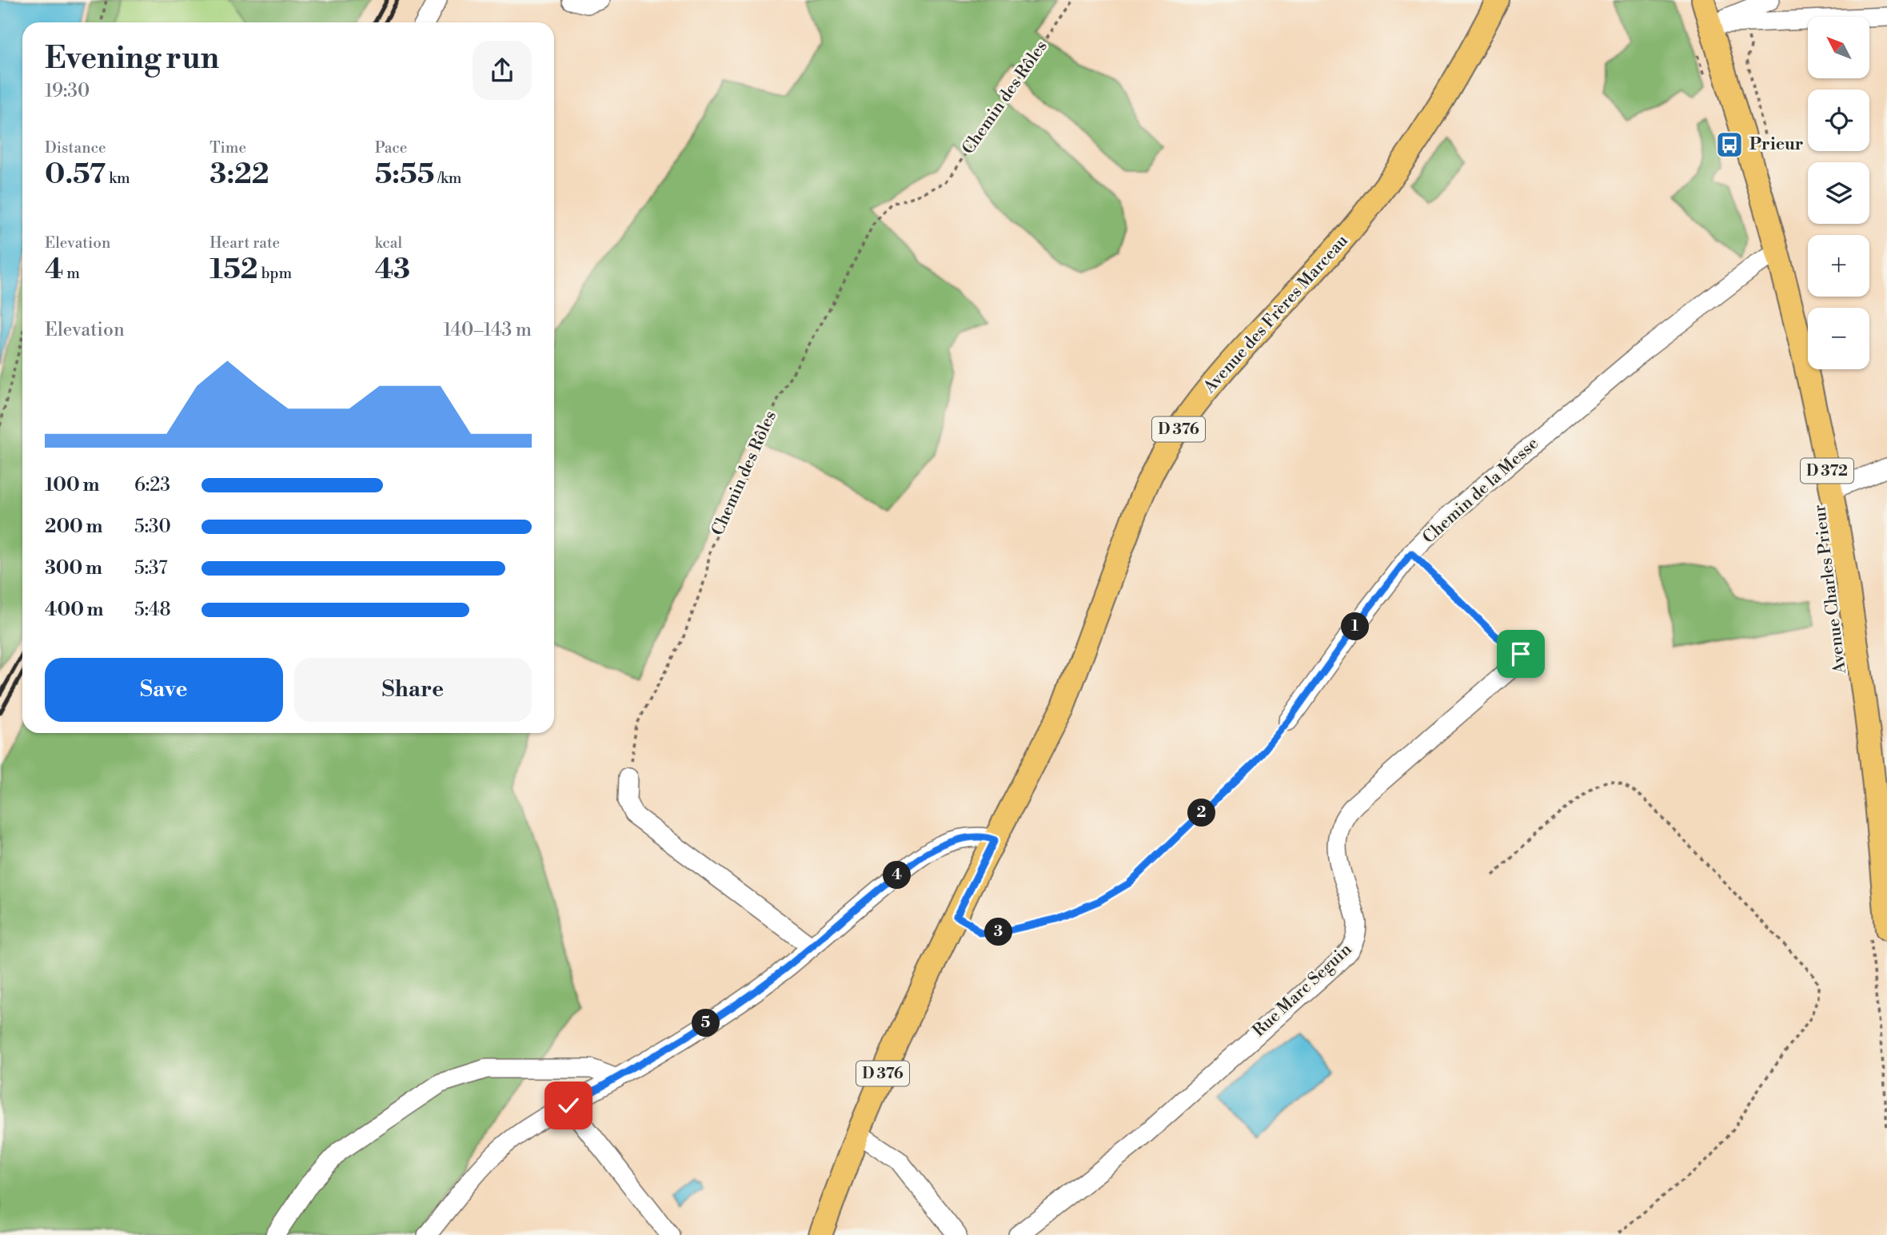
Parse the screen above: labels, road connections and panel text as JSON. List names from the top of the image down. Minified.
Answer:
{"streets":{"main road":["Avenue des Frères Marceau","D 376","D 372","Avenue Charles Prieur"],"street":["Chemin de la Messe","Rue Marc Seguin"],"path":["Chemin des Rôles"]},"crossings":[["Avenue des Frères Marceau","D 376"],["Chemin de la Messe","Avenue Charles Prieur"]],"places":{"bus stop":["Prieur"]},"north":"top left","page":{"map_buttons":["+","−"],"heading":["Evening run","19:30"],"stats":[["Distance","0.57 km"],["Time","3:22"],["Pace","5:55 /km"],["Elevation","4 m"],["Heart rate","152 bpm"],["kcal","43"]],"chart":["Elevation","140–143 m"],"list":[{"name":"100 m","note":"6:23"},{"name":"200 m","note":"5:30"},{"name":"300 m","note":"5:37"},{"name":"400 m","note":"5:48"}],"pins":["1","2","4","3","5"],"buttons":["Save","Share"]}}
